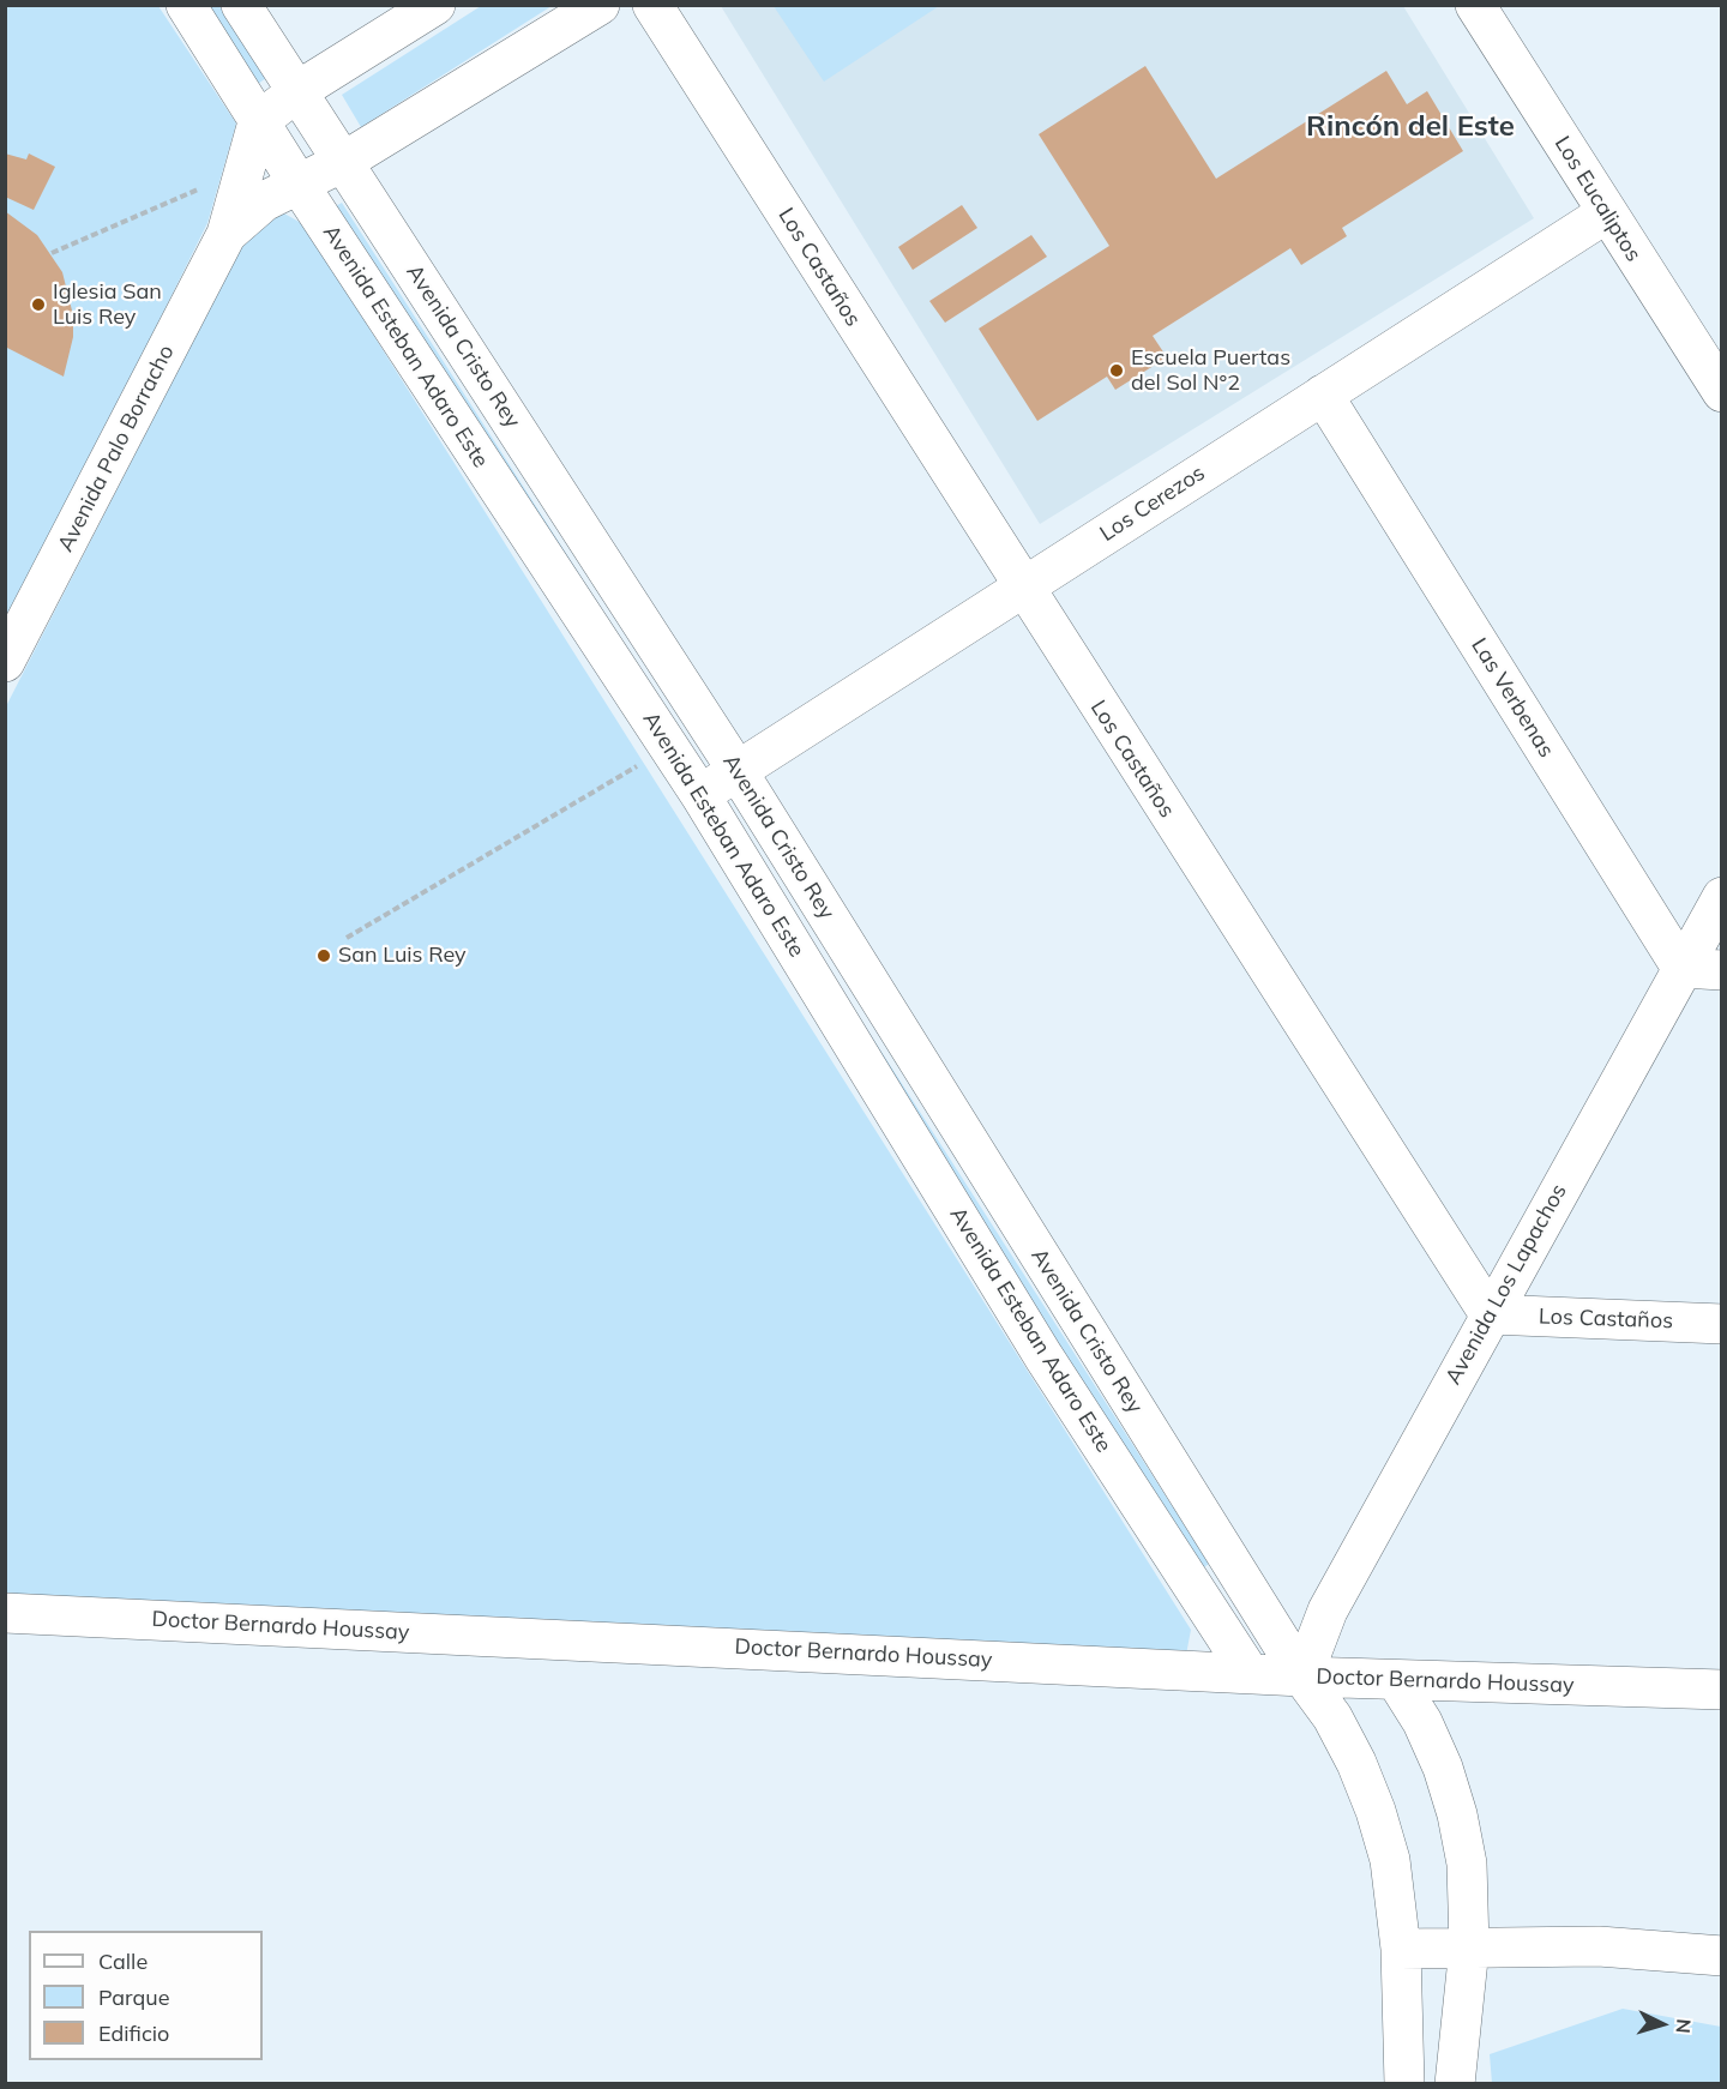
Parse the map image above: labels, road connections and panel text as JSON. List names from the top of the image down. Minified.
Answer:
{"streets":{"street":["Los Eucaliptos","Los Castaños","Avenida Esteban Adaro Este","Avenida Cristo Rey","Avenida Palo Borracho","Los Cerezos","Las Verbenas","Avenida Los Lapachos","Doctor Bernardo Houssay"]},"crossings":[["Los Eucaliptos","Los Cerezos"],["Los Castaños","Los Cerezos"],["Los Castaños","Avenida Los Lapachos"],["Avenida Esteban Adaro Este","Avenida Palo Borracho"],["Avenida Esteban Adaro Este","Los Cerezos"],["Avenida Esteban Adaro Este","Doctor Bernardo Houssay"],["Avenida Cristo Rey","Avenida Palo Borracho"],["Avenida Cristo Rey","Los Cerezos"],["Avenida Cristo Rey","Avenida Los Lapachos"],["Avenida Cristo Rey","Doctor Bernardo Houssay"],["Los Cerezos","Las Verbenas"],["Las Verbenas","Avenida Los Lapachos"],["Avenida Los Lapachos","Doctor Bernardo Houssay"]],"districts":["Rincón del Este"],"places":["Iglesia San Luis Rey","Escuela Puertas del Sol N°2","San Luis Rey"],"legend":["Calle","Parque","Edificio"],"north":"right"}
